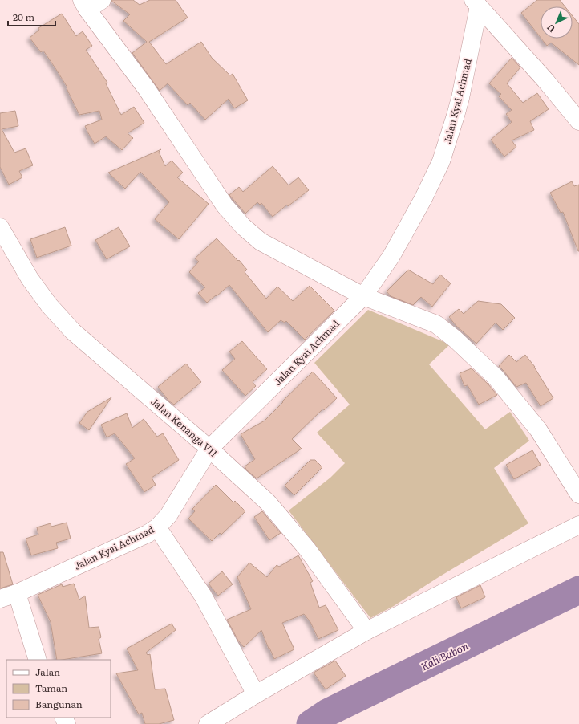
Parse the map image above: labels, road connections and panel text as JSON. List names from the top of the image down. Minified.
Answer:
{"streets":{"street":["Jalan Kyai Achmad","Jalan Kenanga VII"]},"crossings":[["Jalan Kyai Achmad","Jalan Kenanga VII"]],"water":["Kali Babon"],"legend":["Jalan","Taman","Bangunan"],"scale_bar":"20 m","north":"bottom left"}
